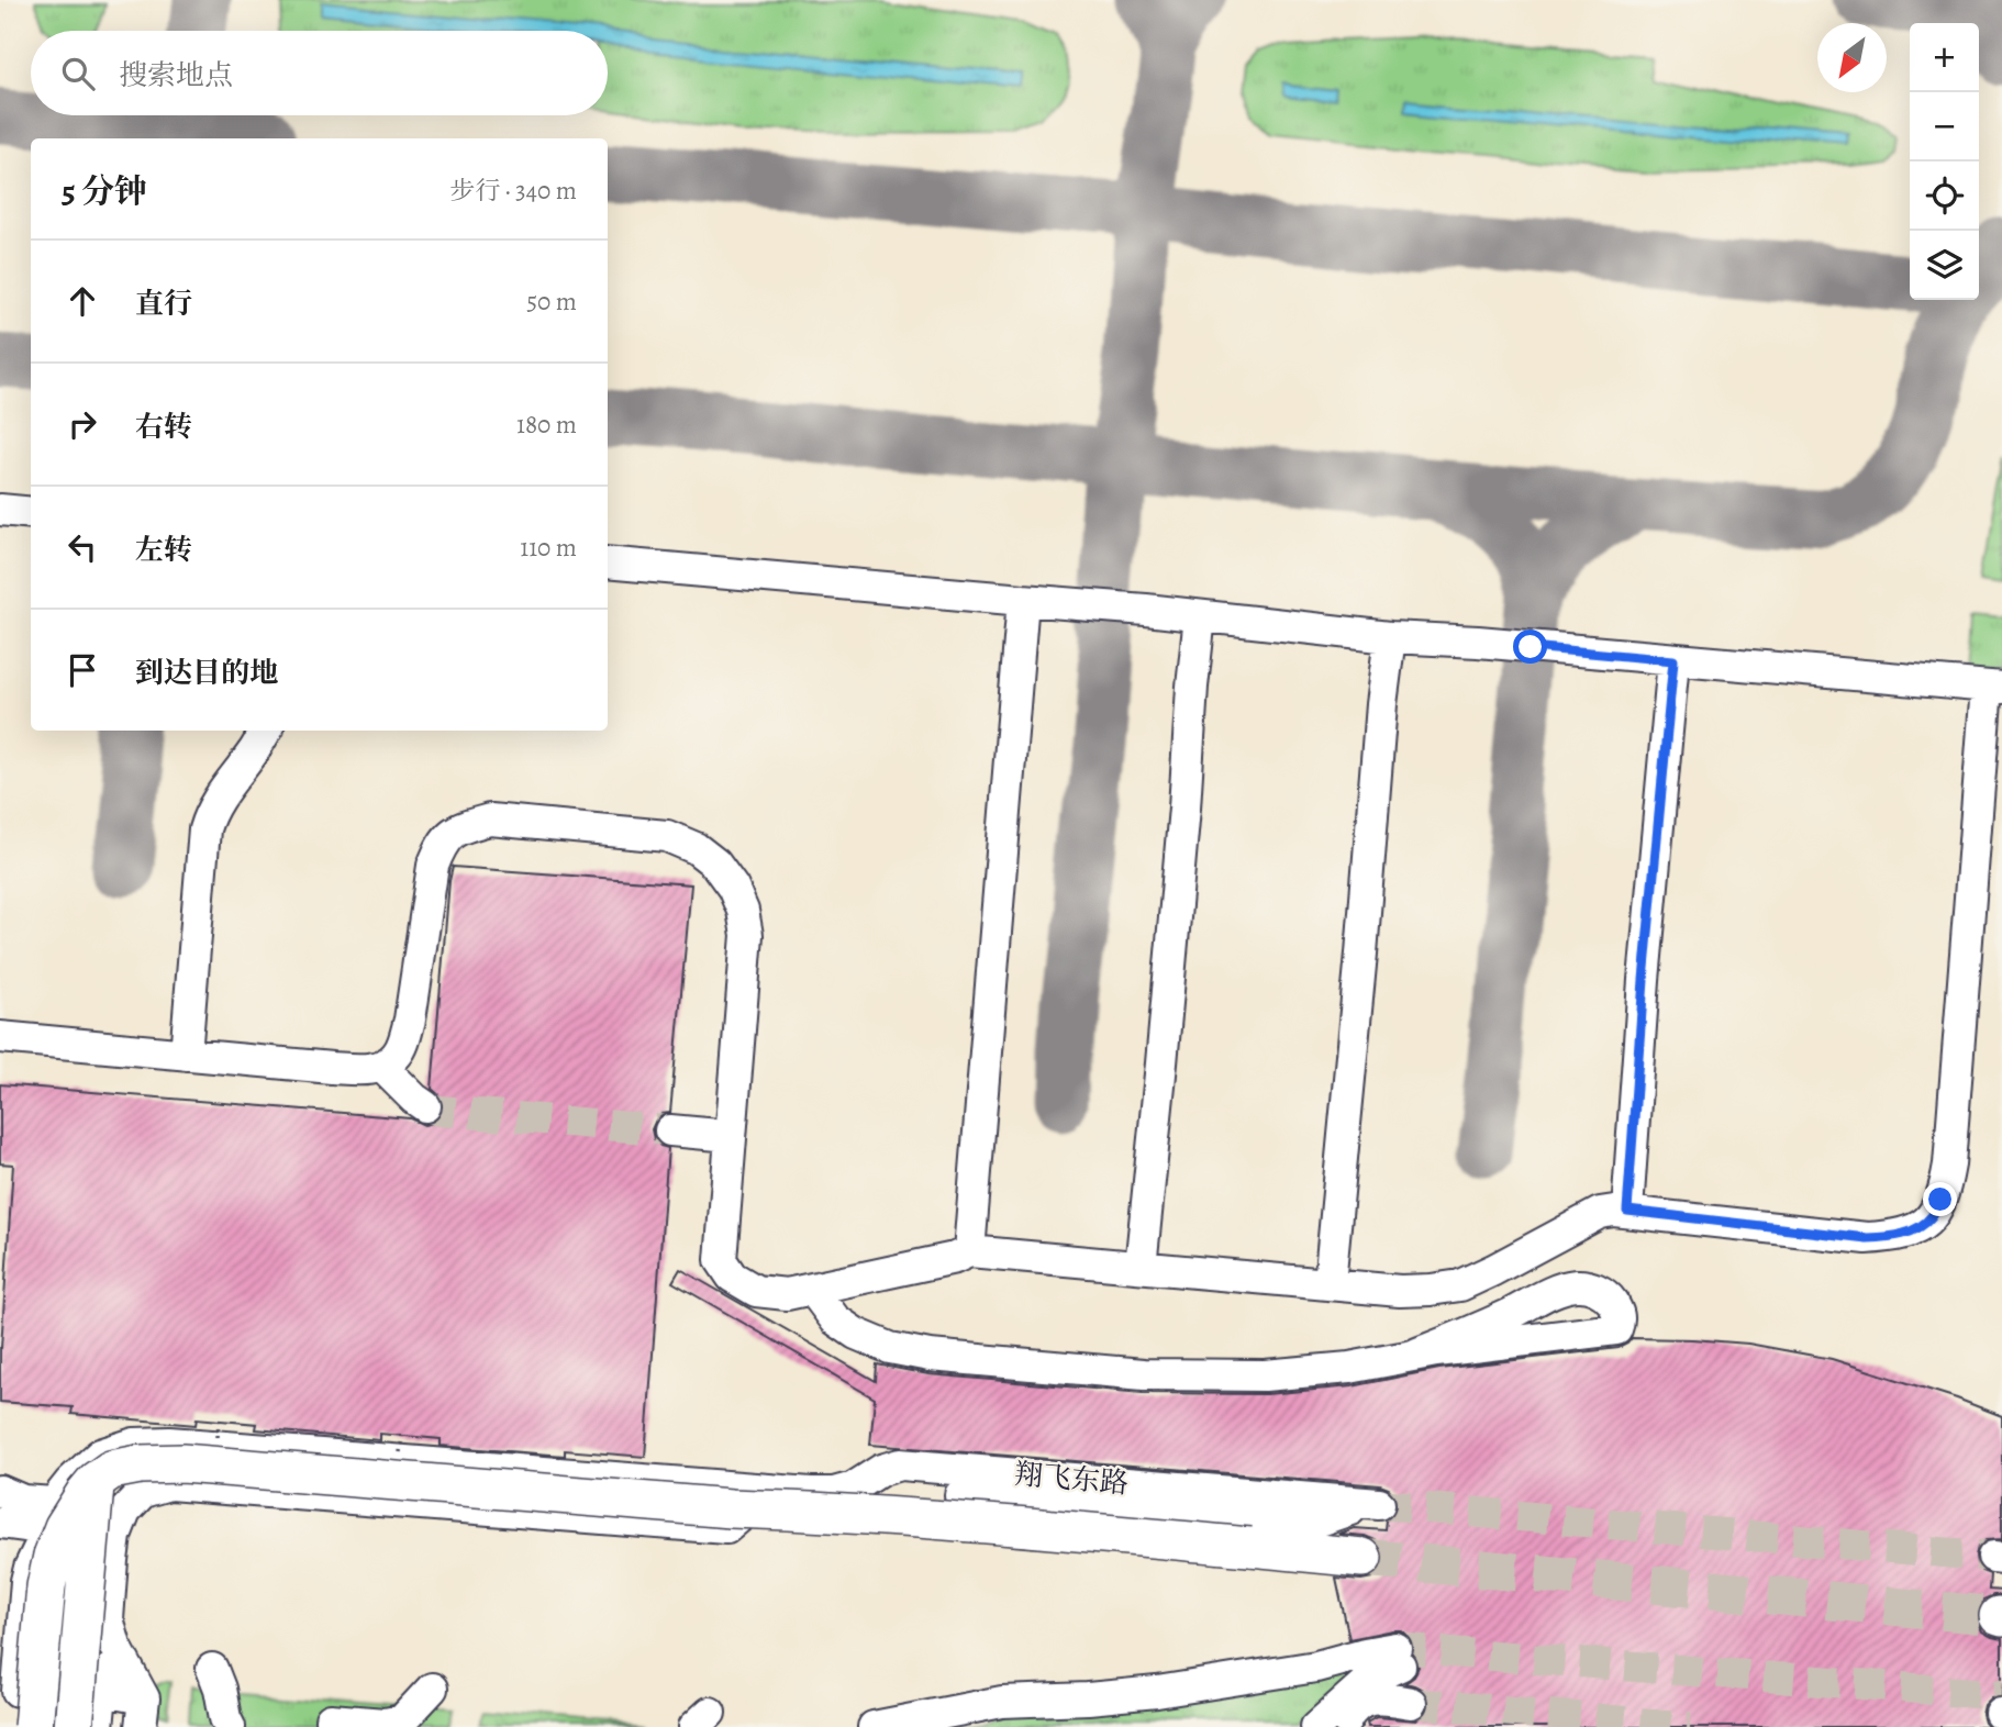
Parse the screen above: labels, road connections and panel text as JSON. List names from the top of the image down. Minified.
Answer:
{"streets":{"street":["翔飞东路"]},"north":"bottom left","page":{"map_buttons":["+","−"],"search":"搜索地点","heading":["5 分钟","步行 · 340 m"],"list":[["直行","50 m"],["右转","180 m"],["左转","110 m"],"到达目的地"]}}
